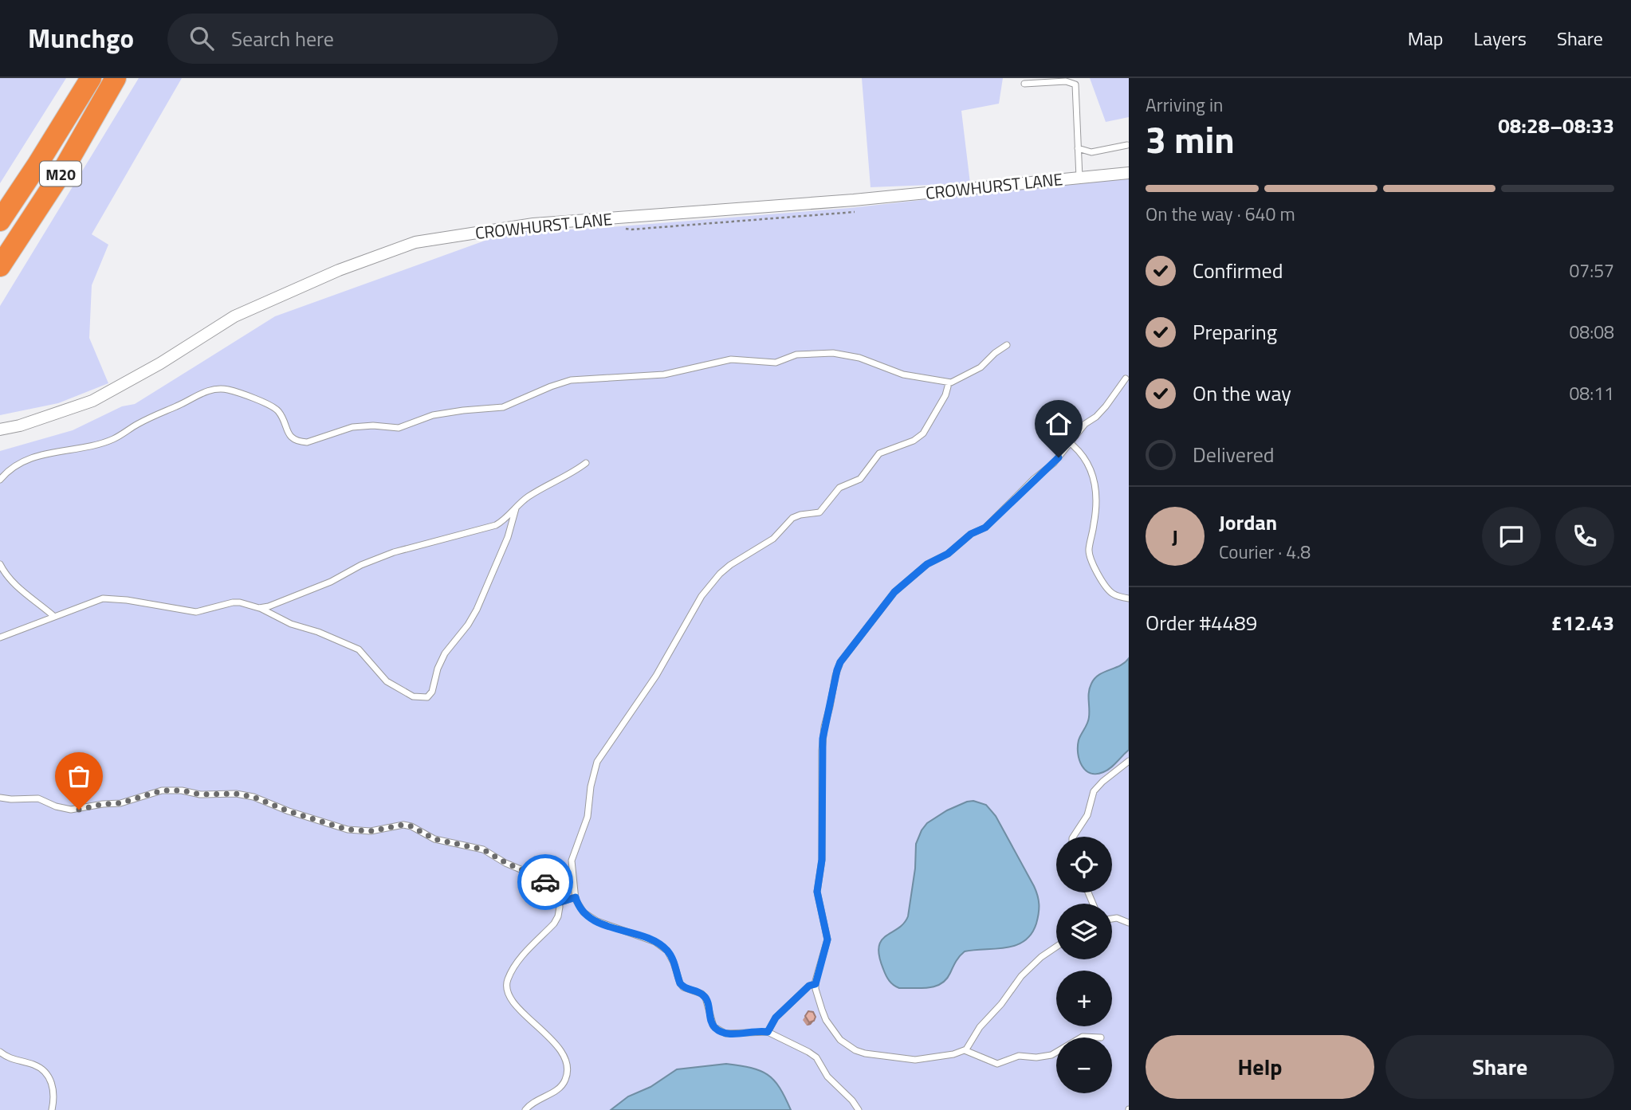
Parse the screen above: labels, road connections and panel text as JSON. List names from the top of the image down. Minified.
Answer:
{"streets":{"highway":["M20"],"street":["CROWHURST LANE"]},"page":{"header":"Munchgo","search":"Search here","nav":["Map","Layers","Share"],"heading":["3 min","Arriving in","08:28–08:33"],"panel":["Jordan","Courier · 4.8","Order #4489","£12.43"],"bar":"On the way · 640 m","list":[["Confirmed","07:57"],["Preparing","08:08"],["On the way","08:11"],"Delivered"],"round":"J","map_buttons":["+","−"],"buttons":["Help","Share"]}}
